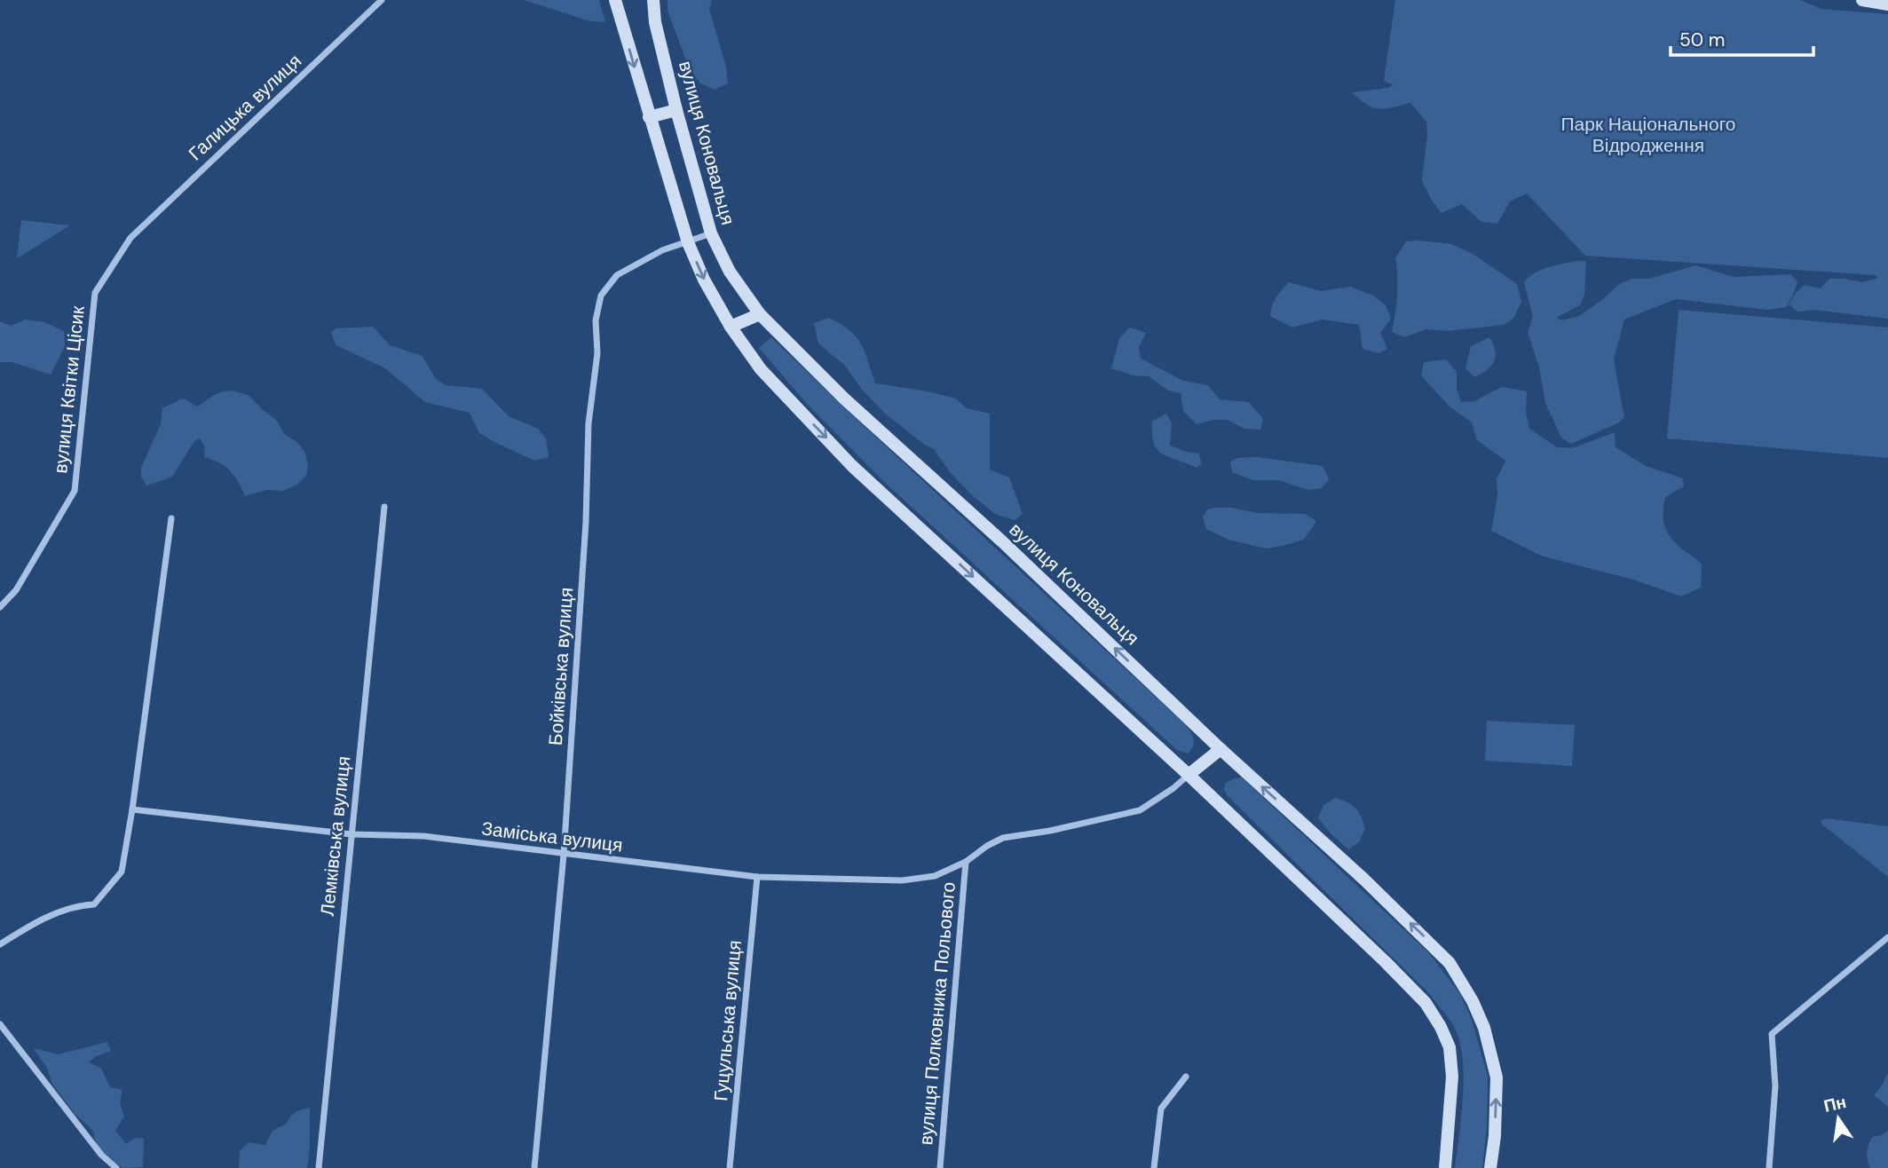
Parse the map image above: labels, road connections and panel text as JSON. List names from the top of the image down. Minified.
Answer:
{"streets":{"main road":["вулиця Коновальця"],"street":["Галицька вулиця","вулиця Квітки Цісик","Бойківська вулиця","Лемківська вулиця","Заміська вулиця","вулиця Полковника Польового","Гуцульська вулиця"]},"crossings":[["Галицька вулиця","вулиця Квітки Цісик"],["вулиця Коновальця","Бойківська вулиця"],["Бойківська вулиця","Заміська вулиця"],["Лемківська вулиця","Заміська вулиця"],["Заміська вулиця","вулиця Полковника Польового"],["Заміська вулиця","Гуцульська вулиця"]],"parks":["Парк Національного Відродження"],"scale_bar":"50 m","north":"top"}
